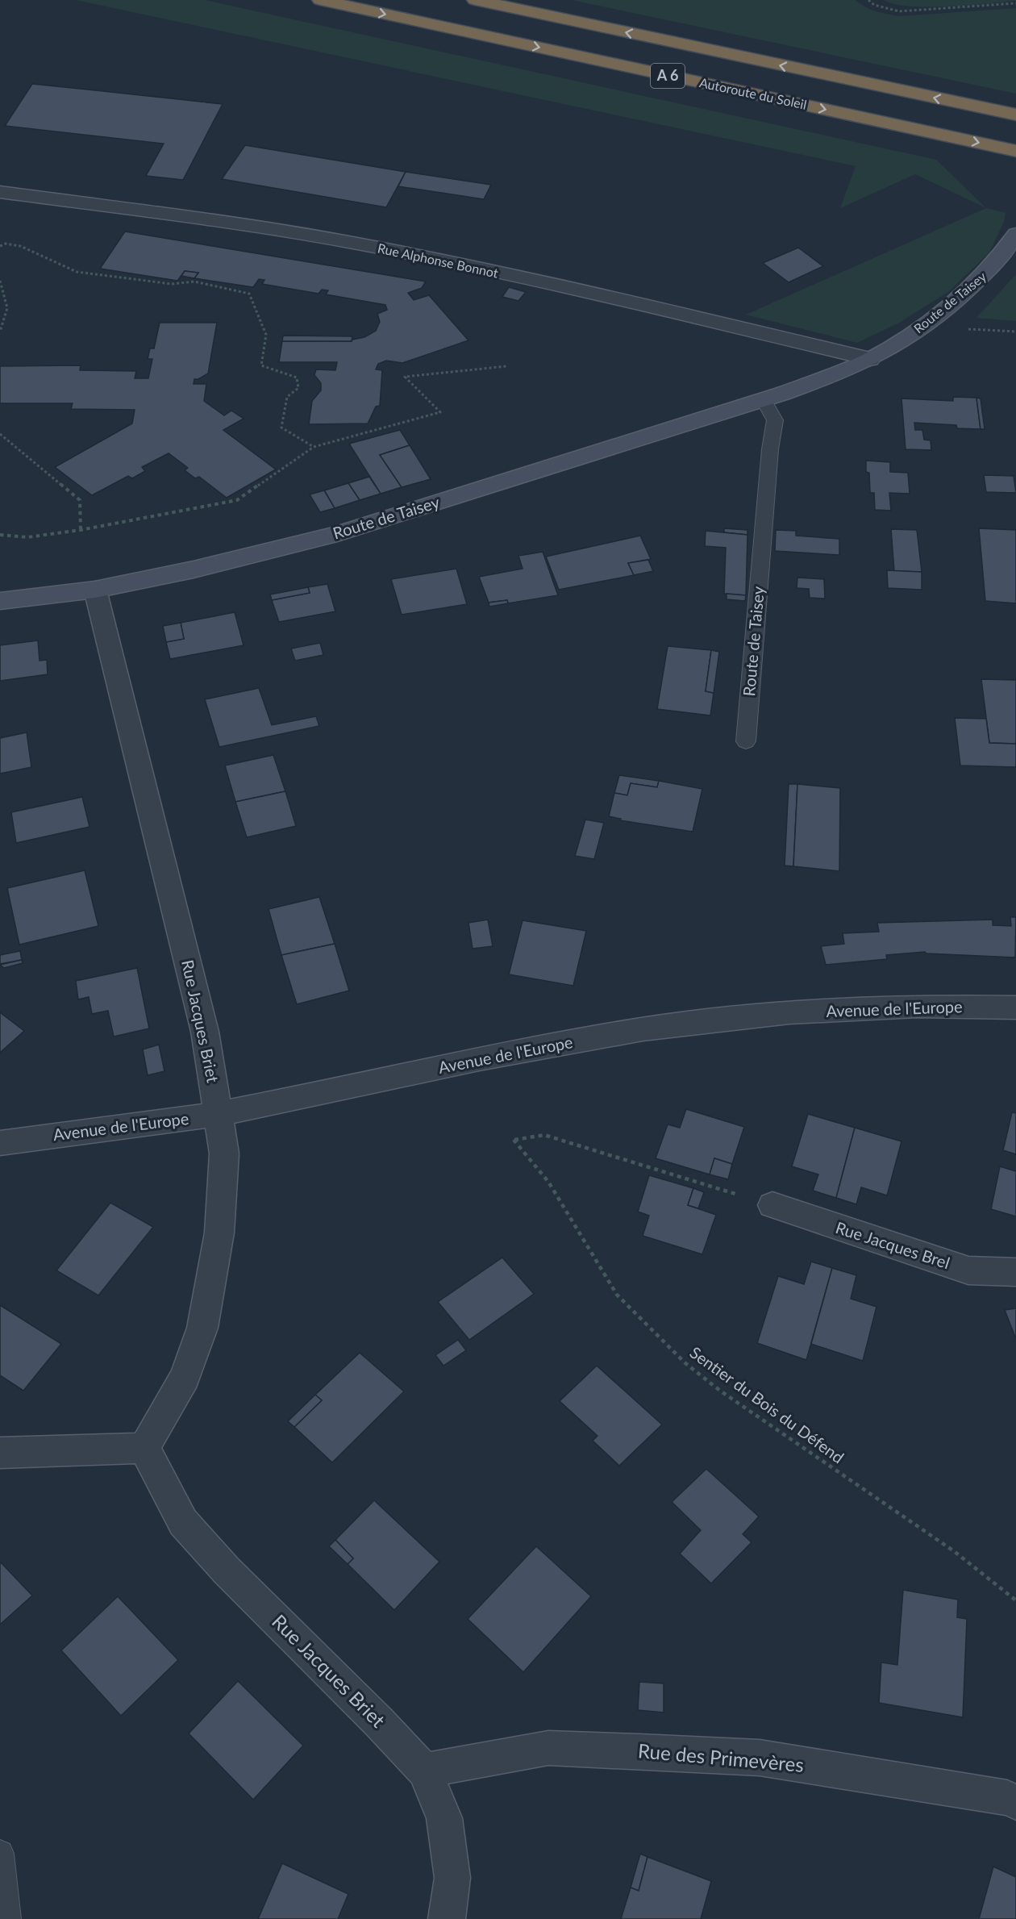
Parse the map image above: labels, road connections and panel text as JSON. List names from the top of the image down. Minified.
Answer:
{"streets":{"highway":["A 6","Autoroute du Soleil"],"street":["Rue Alphonse Bonnot","Route de Taisey","Avenue de l'Europe","Rue Jacques Briet","Rue Jacques Brel","Rue des Primevères"],"path":["Sentier du Bois du Défend"]},"crossings":[["Rue Alphonse Bonnot","Route de Taisey"],["Route de Taisey","Rue Jacques Briet"],["Avenue de l'Europe","Rue Jacques Briet"],["Rue Jacques Briet","Rue des Primevères"],["Rue Jacques Brel","Sentier du Bois du Défend"]]}
